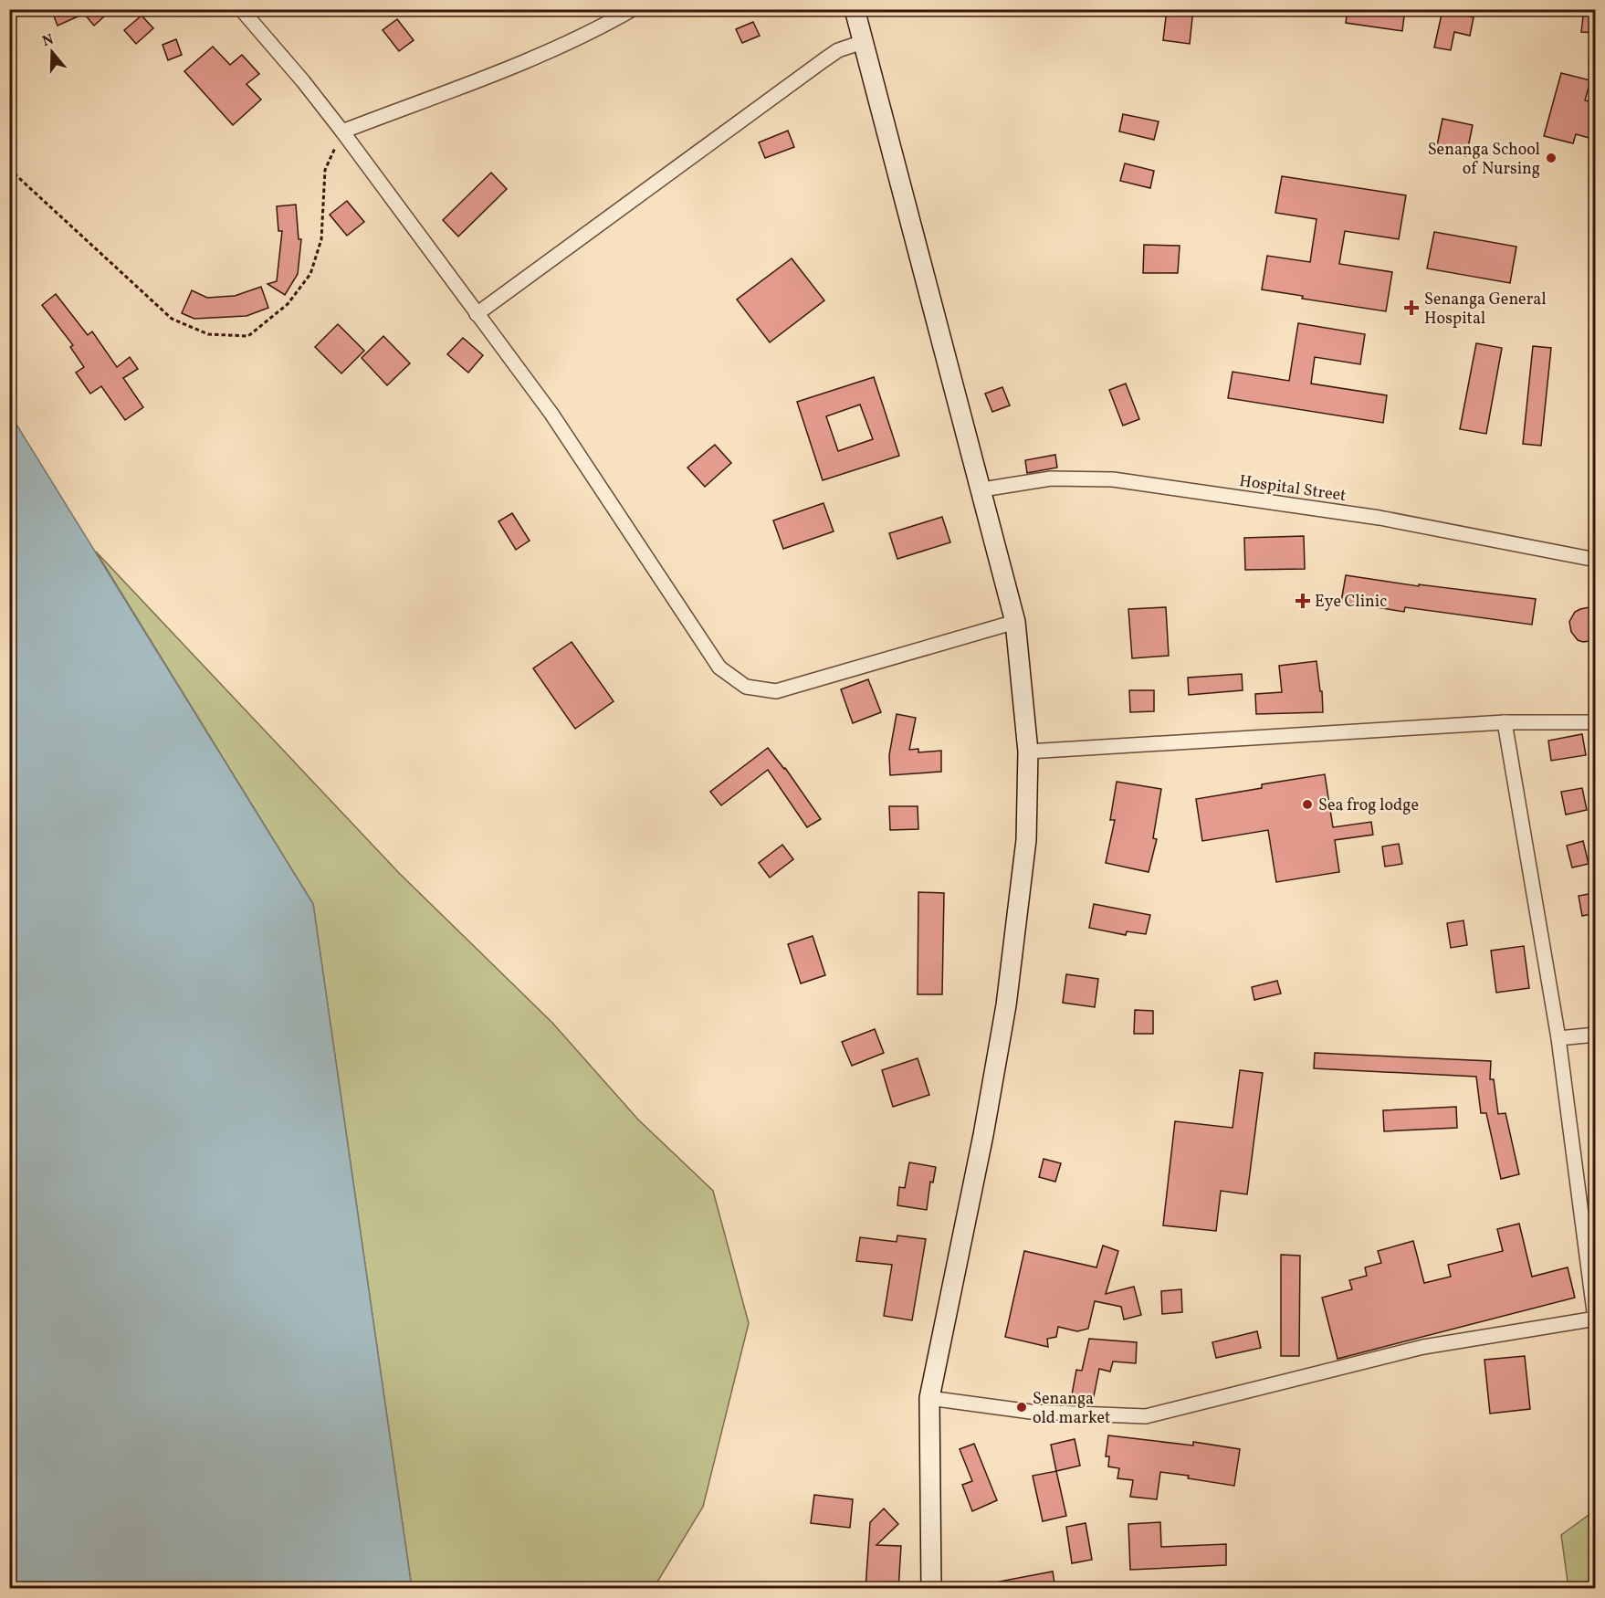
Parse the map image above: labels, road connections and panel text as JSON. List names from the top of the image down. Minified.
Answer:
{"streets":{"street":["Hospital Street"]},"places":{"other":["Senanga School of Nursing","Sea frog lodge","Senanga old market"],"health":["Senanga General Hospital","Eye Clinic"]},"north":"top"}
